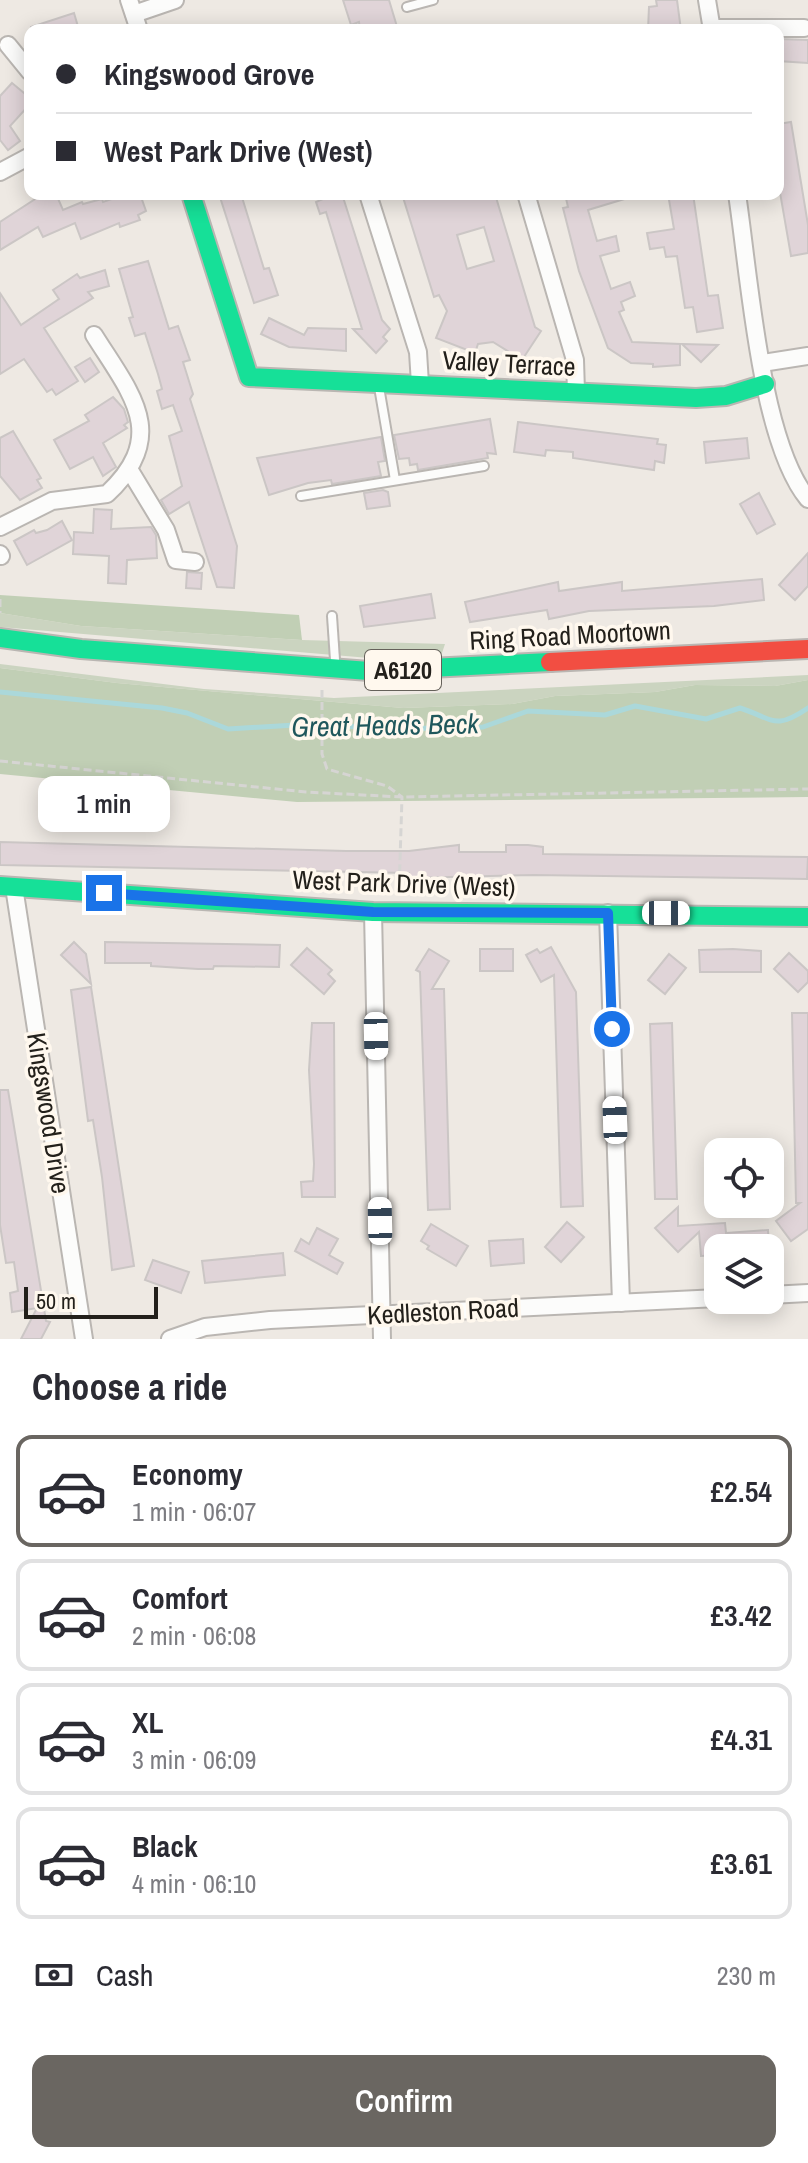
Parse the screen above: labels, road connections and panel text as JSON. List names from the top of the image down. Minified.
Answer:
{"streets":{"main road":["Valley Terrace","Ring Road Moortown","A6120","West Park Drive (West)"],"street":["Kingswood Drive","Kedleston Road"]},"crossings":[["West Park Drive (West)","Kingswood Drive"]],"water":["Great Heads Beck"],"scale_bar":"50 m","page":{"banner":["Kingswood Grove","West Park Drive (West)"],"bubble":"1 min","scale":"50 m","heading":"Choose a ride","list":[{"name":"Economy","note":"1 min · 06:07","value":"£2.54"},{"name":"Comfort","note":"2 min · 06:08","value":"£3.42"},{"name":"XL","note":"3 min · 06:09","value":"£4.31"},{"name":"Black","note":"4 min · 06:10","value":"£3.61"}],"pay":["Cash","230 m"],"buttons":"Confirm"}}
